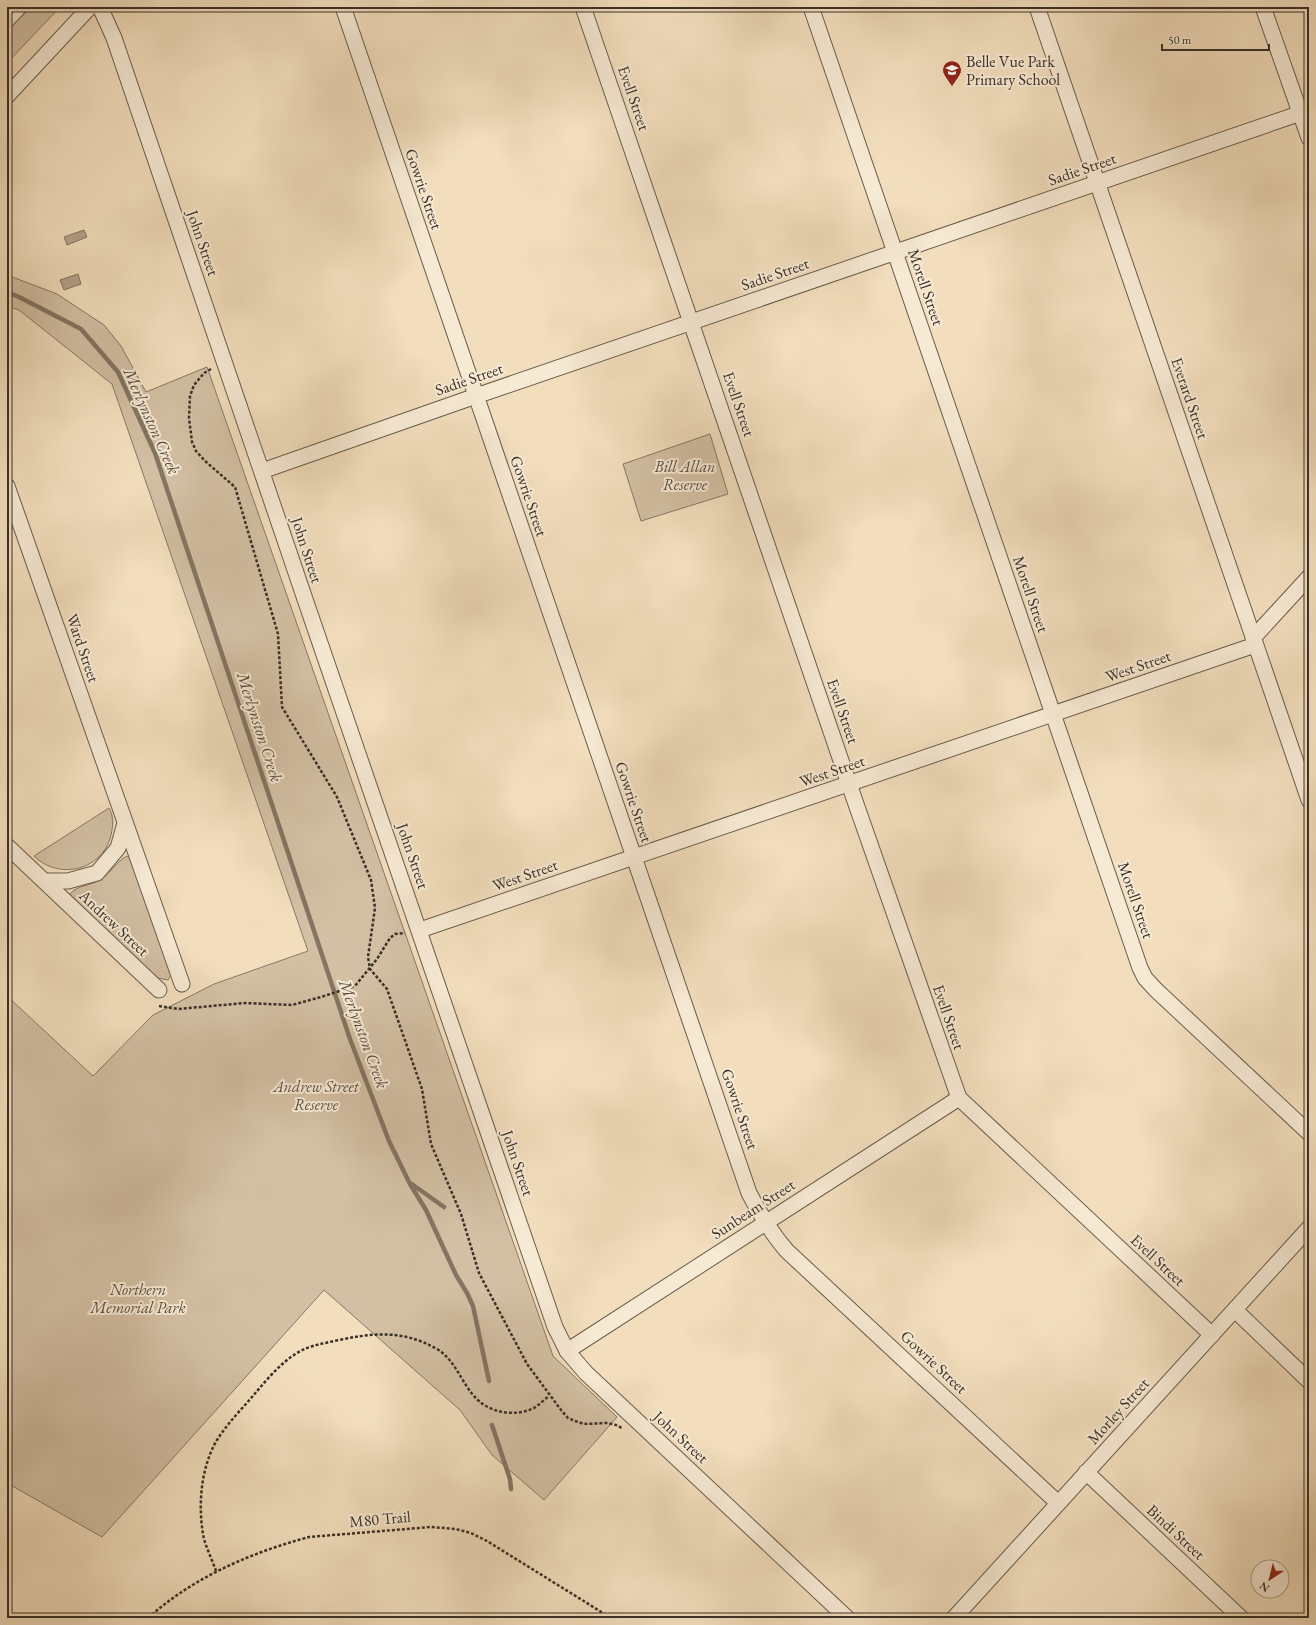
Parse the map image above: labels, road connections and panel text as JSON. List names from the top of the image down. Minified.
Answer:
{"streets":{"street":["Evell Street","Sadie Street","Gowrie Street","John Street","Morell Street","Everard Street","Ward Street","West Street","Andrew Street","Sunbeam Street","Morley Street","Bindi Street"],"path":["M80 Trail"]},"crossings":[["Evell Street","Sadie Street"],["Evell Street","West Street"],["Evell Street","Sunbeam Street"],["Evell Street","Morley Street"],["Sadie Street","Gowrie Street"],["Sadie Street","John Street"],["Sadie Street","Morell Street"],["Sadie Street","Everard Street"],["Gowrie Street","West Street"],["Gowrie Street","Sunbeam Street"],["Gowrie Street","Morley Street"],["John Street","West Street"],["John Street","Sunbeam Street"],["Morell Street","West Street"],["Everard Street","West Street"],["Ward Street","Andrew Street"],["Morley Street","Bindi Street"]],"water":["Merlynston Creek"],"parks":["Bill Allan Reserve","Andrew Street Reserve","Northern Memorial Park"],"places":{"school or university":["Belle Vue Park Primary School"]},"scale_bar":"50 m","north":"bottom left"}
